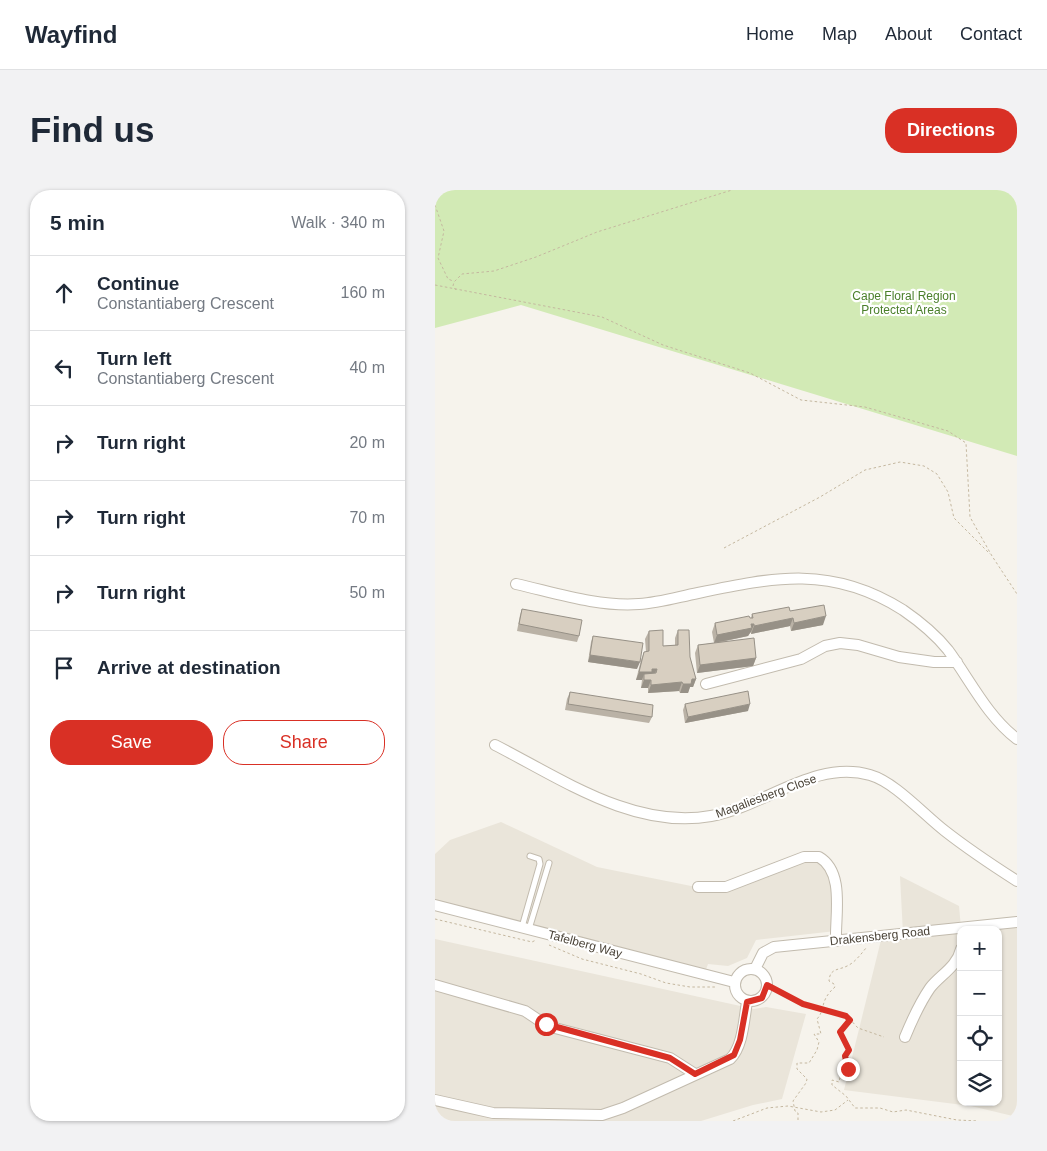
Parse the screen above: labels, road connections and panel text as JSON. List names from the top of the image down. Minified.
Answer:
{"streets":{"street":["Magaliesberg Close","Drakensberg Road","Tafelberg Way"]},"crossings":[["Drakensberg Road","Tafelberg Way"]],"parks":["Cape Floral Region Protected Areas"],"page":{"header":"Wayfind","nav":["Home","Map","About","Contact"],"buttons":["Directions",["Save","Share"]],"title":"Find us","heading":["5 min","Walk · 340 m"],"list":[["Continue","Constantiaberg Crescent","160 m"],["Turn left","Constantiaberg Crescent","40 m"],["Turn right","20 m"],["Turn right","70 m"],["Turn right","50 m"],"Arrive at destination"],"map_buttons":["+","−"]}}
